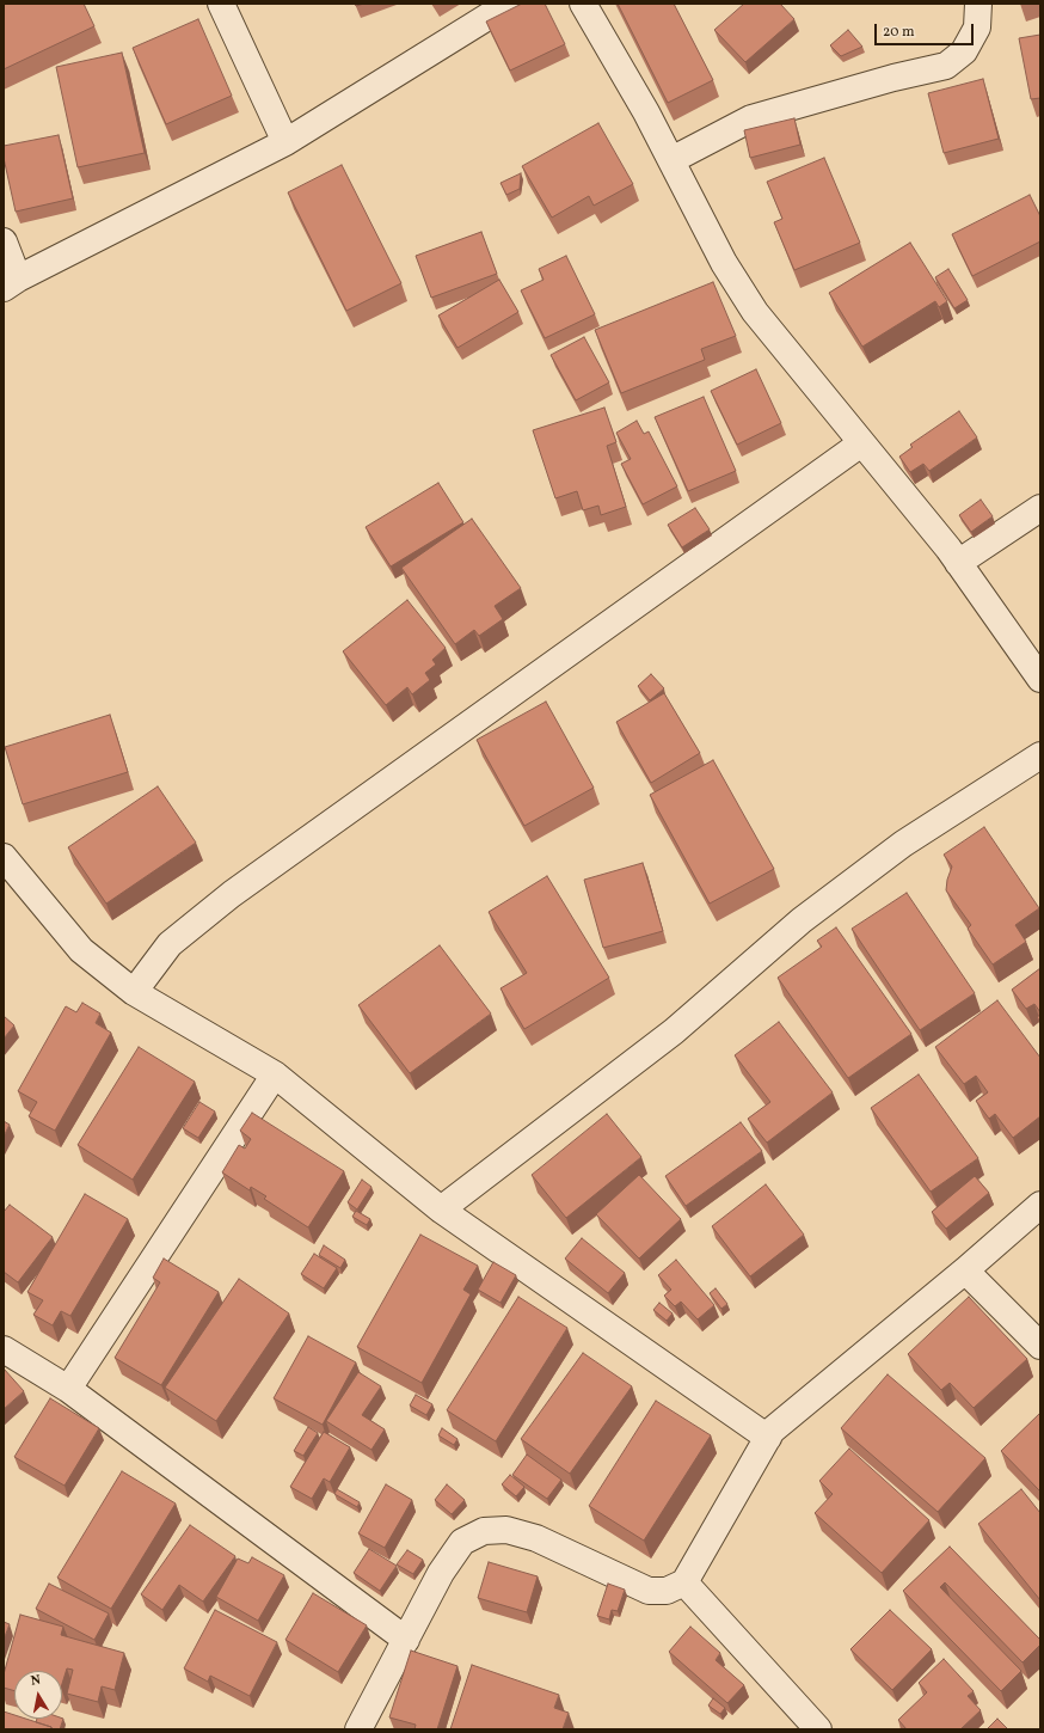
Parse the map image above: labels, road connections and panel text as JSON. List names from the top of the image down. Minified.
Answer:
{"scale_bar":"20 m","north":"top"}
